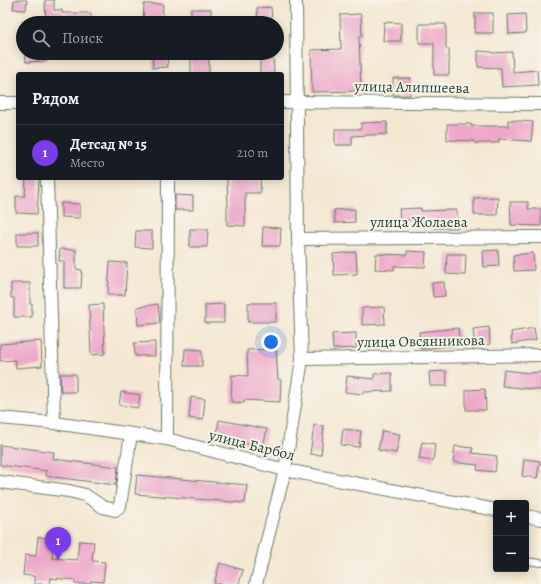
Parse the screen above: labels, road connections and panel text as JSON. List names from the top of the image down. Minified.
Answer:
{"streets":{"street":["улица Алипшеева","улица Жолаева","улица Овсянникова","улица Барбол"]},"page":{"search":"Поиск","heading":"Рядом","list":[{"mark":"1","name":"Детсад № 15","note":"Место","value":"210 m"}],"map_buttons":["+","−"],"pins":"1"}}
